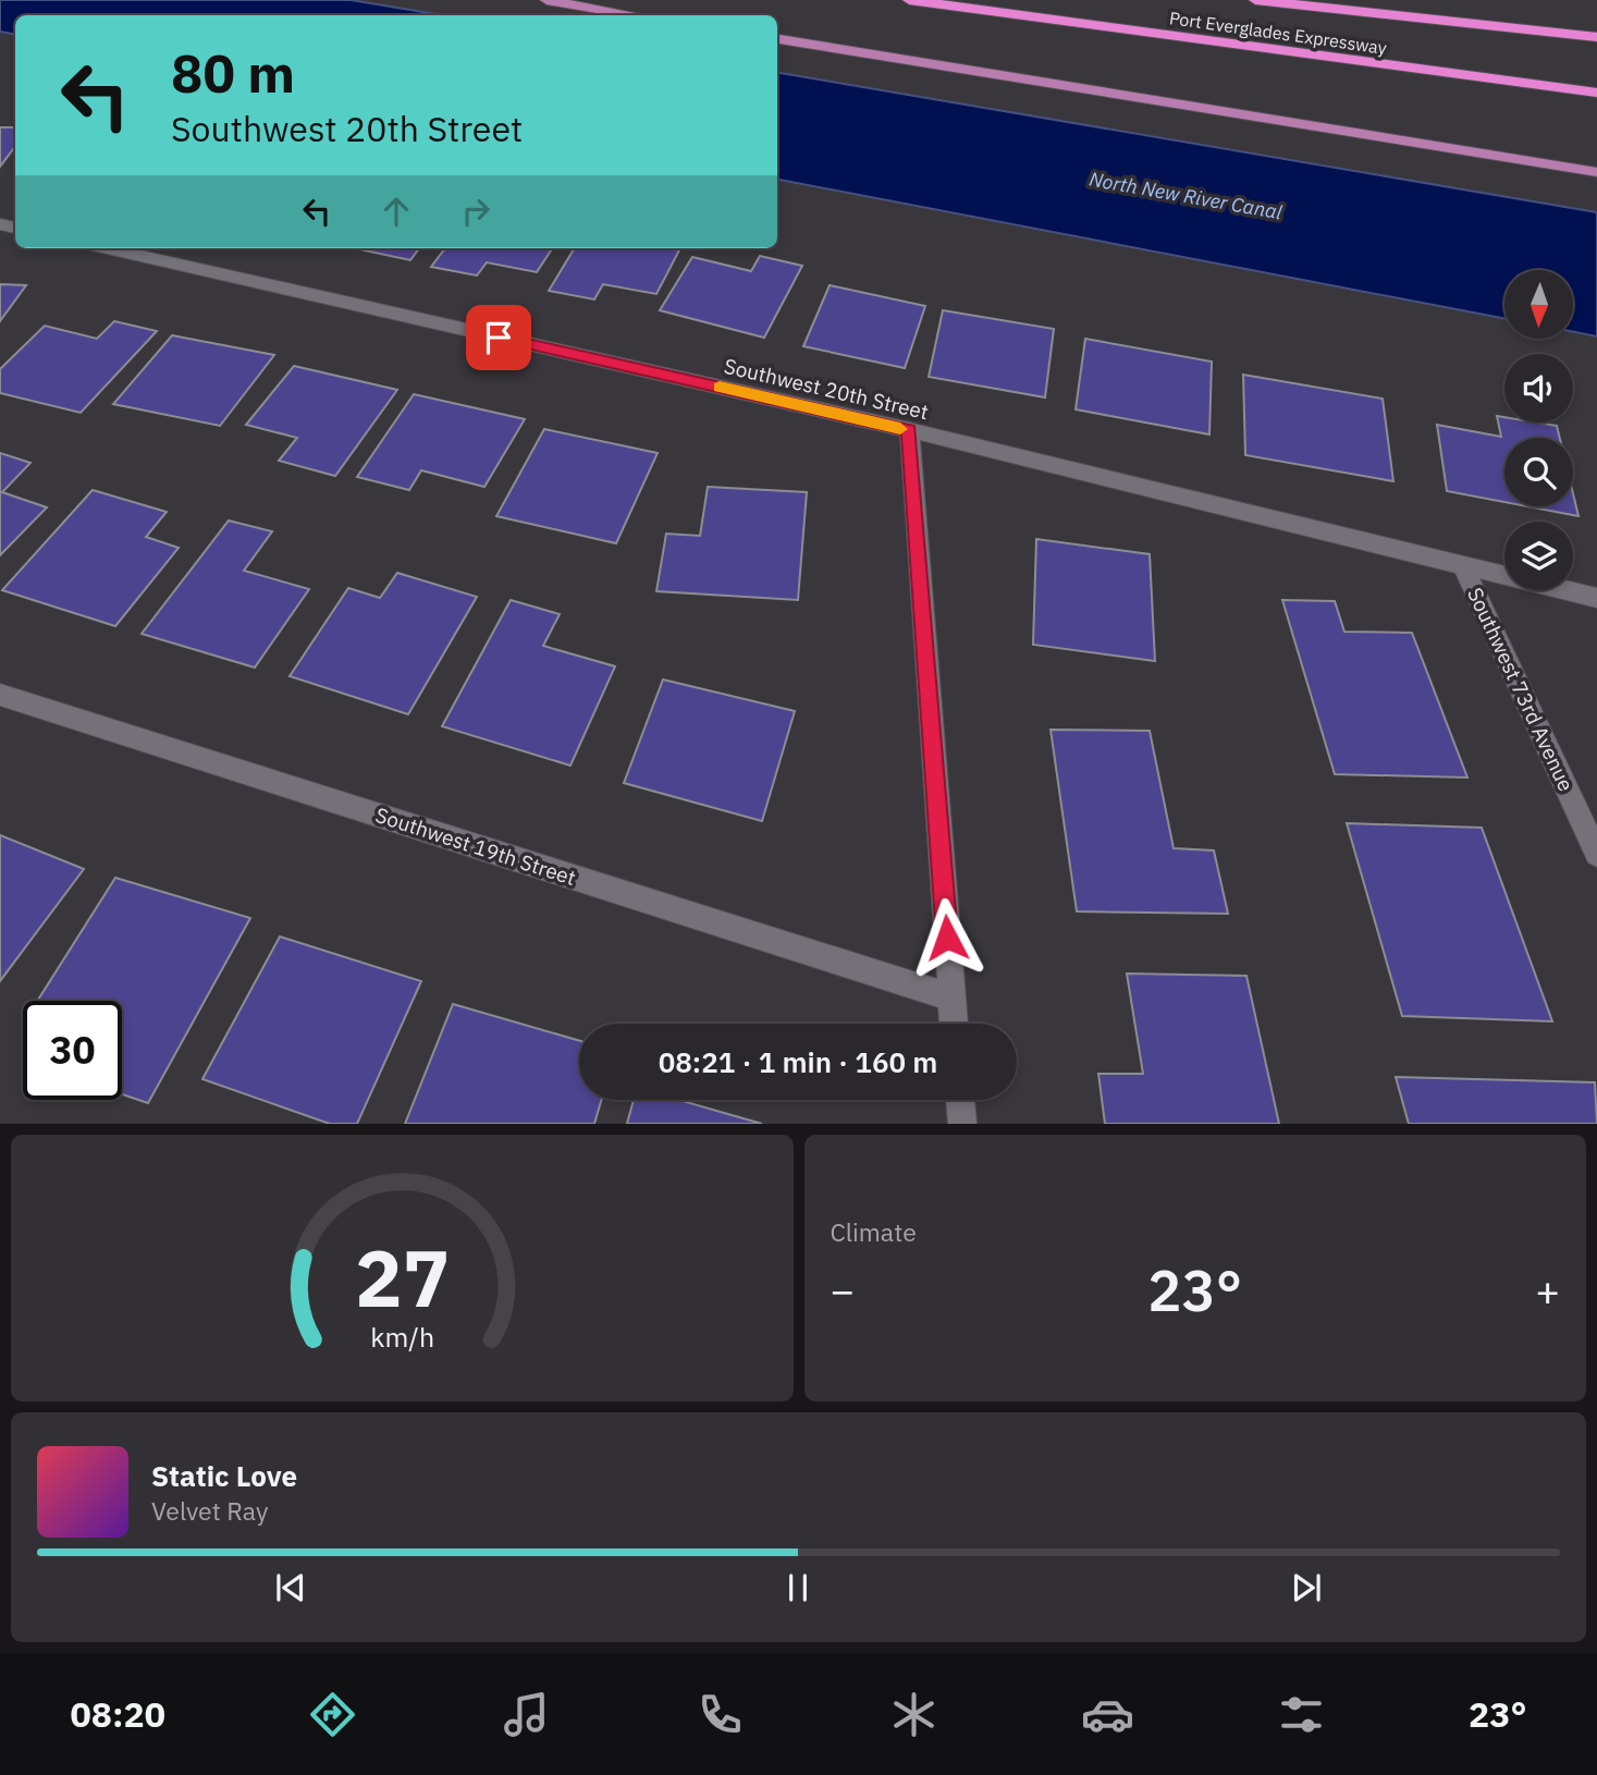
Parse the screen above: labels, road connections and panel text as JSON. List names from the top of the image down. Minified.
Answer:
{"streets":{"highway":["Port Everglades Expressway"],"street":["Southwest 20th Street","Southwest 73rd Avenue","Southwest 19th Street"]},"crossings":[["Southwest 20th Street","Southwest 73rd Avenue"]],"water":["North New River Canal"],"north":"bottom","page":{"turn":["80 m","Southwest 20th Street"],"limit":"30","trip":"08:21 · 1 min · 160 m","tile":"Climate","heat":["−","23°","+"],"song":["Static Love","Velvet Ray"],"tabs":["08:20","23°"],"gauge":["27","km/h"]}}
